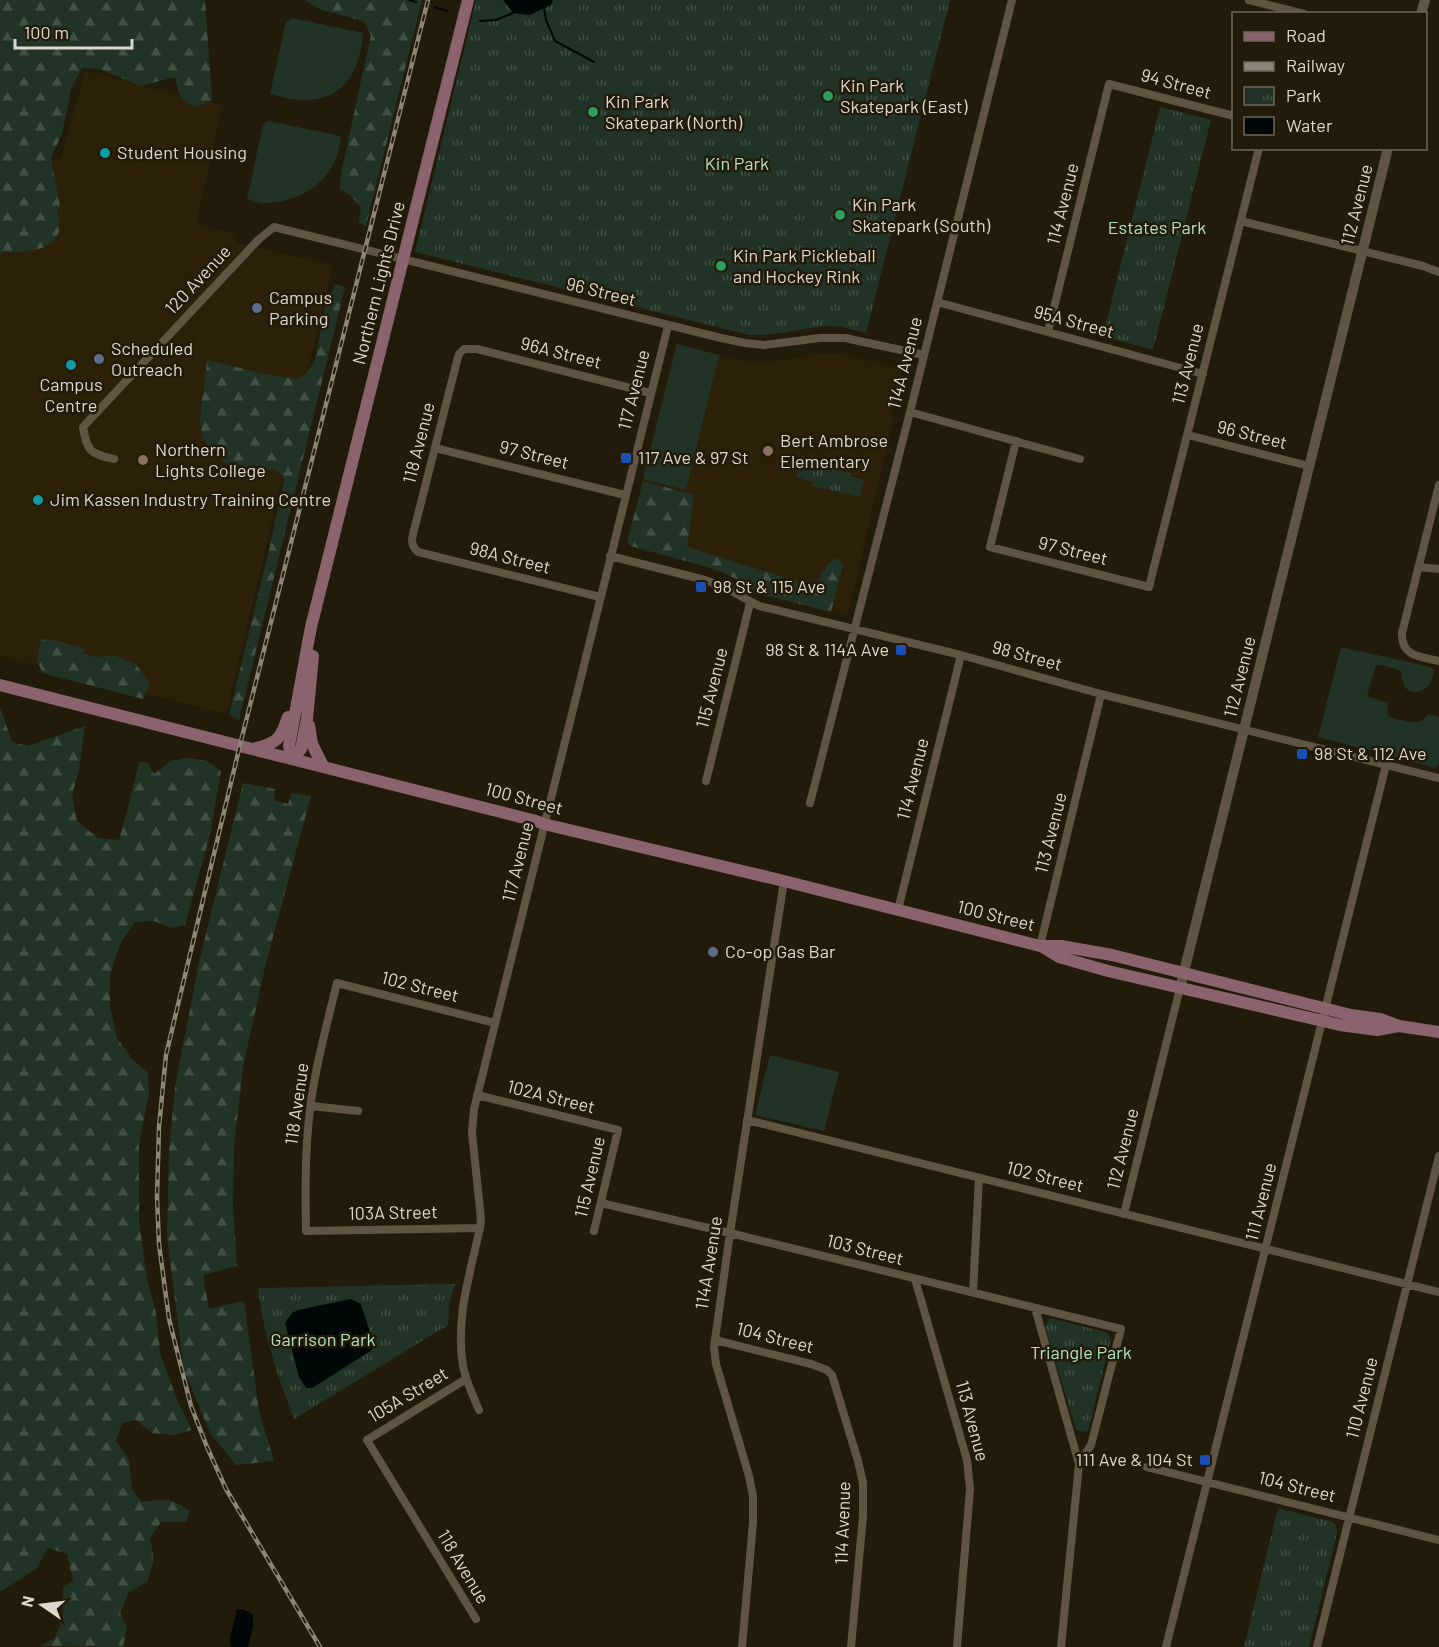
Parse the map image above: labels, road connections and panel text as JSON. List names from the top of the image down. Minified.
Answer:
{"streets":{"main road":["Northern Lights Drive","100 Street"],"street":["94 Street","114 Avenue","112 Avenue","120 Avenue","96 Street","95A Street","96A Street","114A Avenue","113 Avenue","117 Avenue","118 Avenue","97 Street","98A Street","98 Street","115 Avenue","102 Street","102A Street","111 Avenue","103A Street","103 Street","104 Street","105A Street","110 Avenue"]},"crossings":[["94 Street","114 Avenue"],["114 Avenue","95A Street"],["114 Avenue","98 Street"],["114 Avenue","100 Street"],["114 Avenue","104 Street"],["112 Avenue","96 Street"],["112 Avenue","98 Street"],["112 Avenue","100 Street"],["112 Avenue","102 Street"],["120 Avenue","96 Street"],["Northern Lights Drive","96 Street"],["Northern Lights Drive","100 Street"],["96 Street","114A Avenue"],["96 Street","113 Avenue"],["96 Street","117 Avenue"],["95A Street","114A Avenue"],["95A Street","113 Avenue"],["96A Street","117 Avenue"],["96A Street","118 Avenue"],["114A Avenue","98 Street"],["114A Avenue","100 Street"],["114A Avenue","102 Street"],["114A Avenue","103 Street"],["114A Avenue","104 Street"],["113 Avenue","97 Street"],["113 Avenue","98 Street"],["113 Avenue","100 Street"],["113 Avenue","103 Street"],["117 Avenue","97 Street"],["117 Avenue","98A Street"],["117 Avenue","98 Street"],["117 Avenue","100 Street"],["117 Avenue","102 Street"],["117 Avenue","102A Street"],["117 Avenue","103A Street"],["117 Avenue","105A Street"],["118 Avenue","97 Street"],["118 Avenue","98A Street"],["118 Avenue","102 Street"],["118 Avenue","103A Street"],["118 Avenue","105A Street"],["98 Street","115 Avenue"],["98 Street","111 Avenue"],["115 Avenue","102A Street"],["115 Avenue","103 Street"],["100 Street","111 Avenue"],["102 Street","111 Avenue"],["102 Street","110 Avenue"],["111 Avenue","104 Street"],["104 Street","110 Avenue"]],"parks":["Kin Park","Estates Park","Garrison Park","Triangle Park"],"places":{"other":["Kin Park Skatepark (East)","Kin Park Skatepark (North)","Student Housing","Kin Park Skatepark (South)","Kin Park Pickleball and Hockey Rink","Campus Parking","Scheduled Outreach","Campus Centre","Bert Ambrose Elementary","Northern Lights College","Jim Kassen Industry Training Centre","Co-op Gas Bar"],"transit":["117 Ave & 97 St","98 St & 115 Ave","98 St & 114A Ave","98 St & 112 Ave","111 Ave & 104 St"]},"legend":["Road","Railway","Park","Water"],"scale_bar":"100 m","north":"left"}
